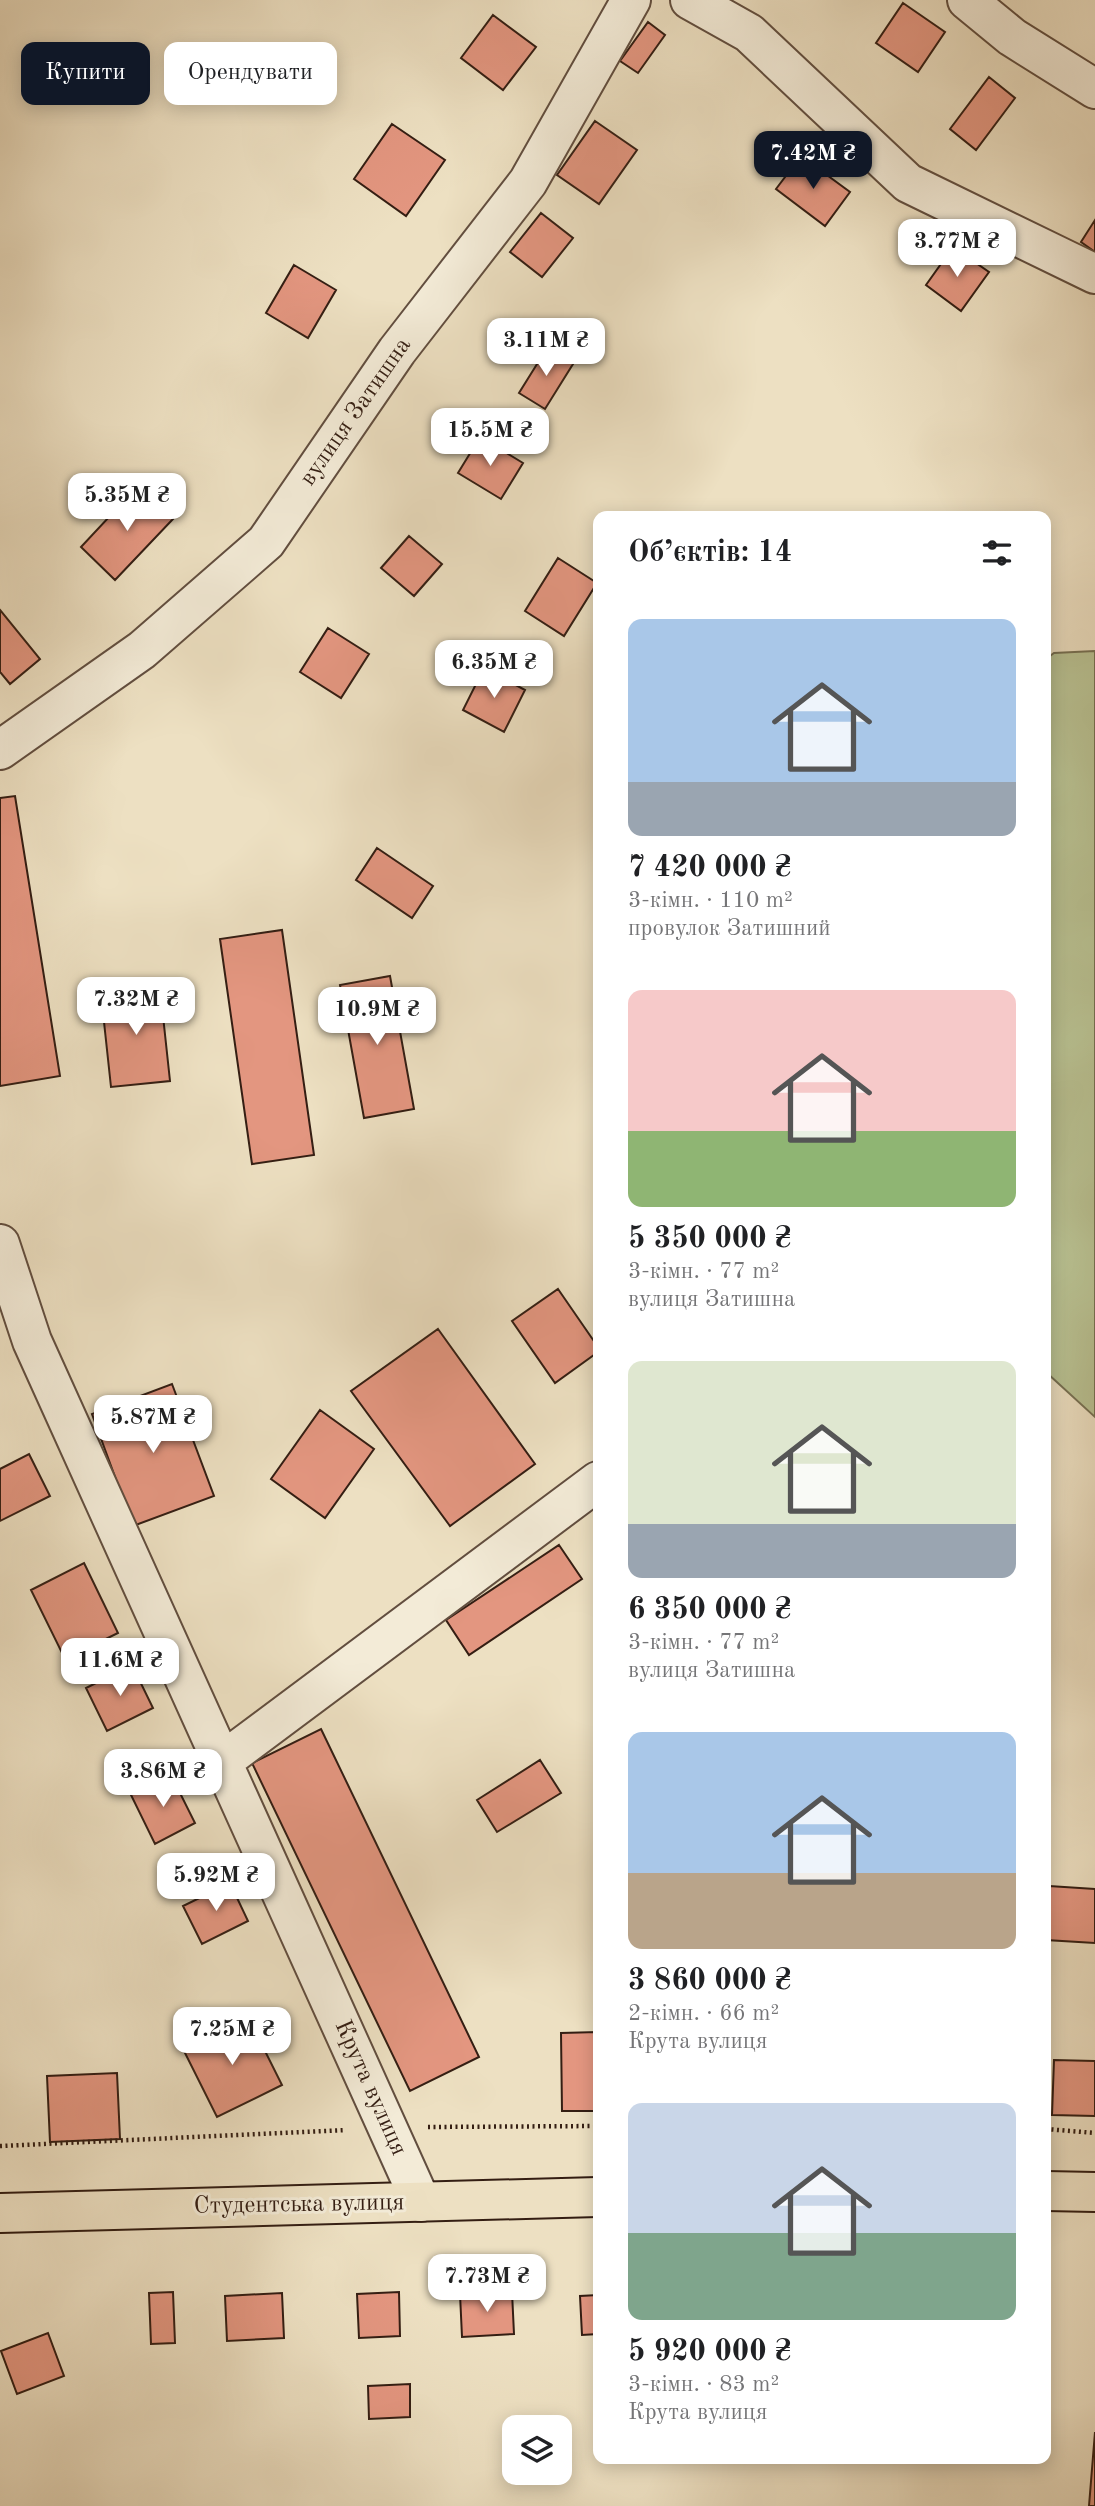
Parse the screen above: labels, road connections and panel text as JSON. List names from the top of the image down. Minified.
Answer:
{"streets":{"main road":["Студентська вулиця"],"street":["вулиця Затишна","Крута вулиця"]},"crossings":[["Крута вулиця","Студентська вулиця"]],"page":{"chip":["Купити","Орендувати"],"price":["7.42M ₴","3.77M ₴","3.11M ₴","15.5M ₴","5.35M ₴","6.35M ₴","7.32M ₴","10.9M ₴","5.87M ₴","11.6M ₴","3.86M ₴","5.92M ₴","7.25M ₴","7.73M ₴"],"heading":"Об’єктів: 14","list":[{"name":"7 420 000 ₴","note":"3-кімн. · 110 m² · провулок Затишний"},{"name":"5 350 000 ₴","note":"3-кімн. · 77 m² · вулиця Затишна"},{"name":"6 350 000 ₴","note":"3-кімн. · 77 m² · вулиця Затишна"},{"name":"3 860 000 ₴","note":"2-кімн. · 66 m² · Крута вулиця"},{"name":"5 920 000 ₴","note":"3-кімн. · 83 m² · Крута вулиця"}]}}
